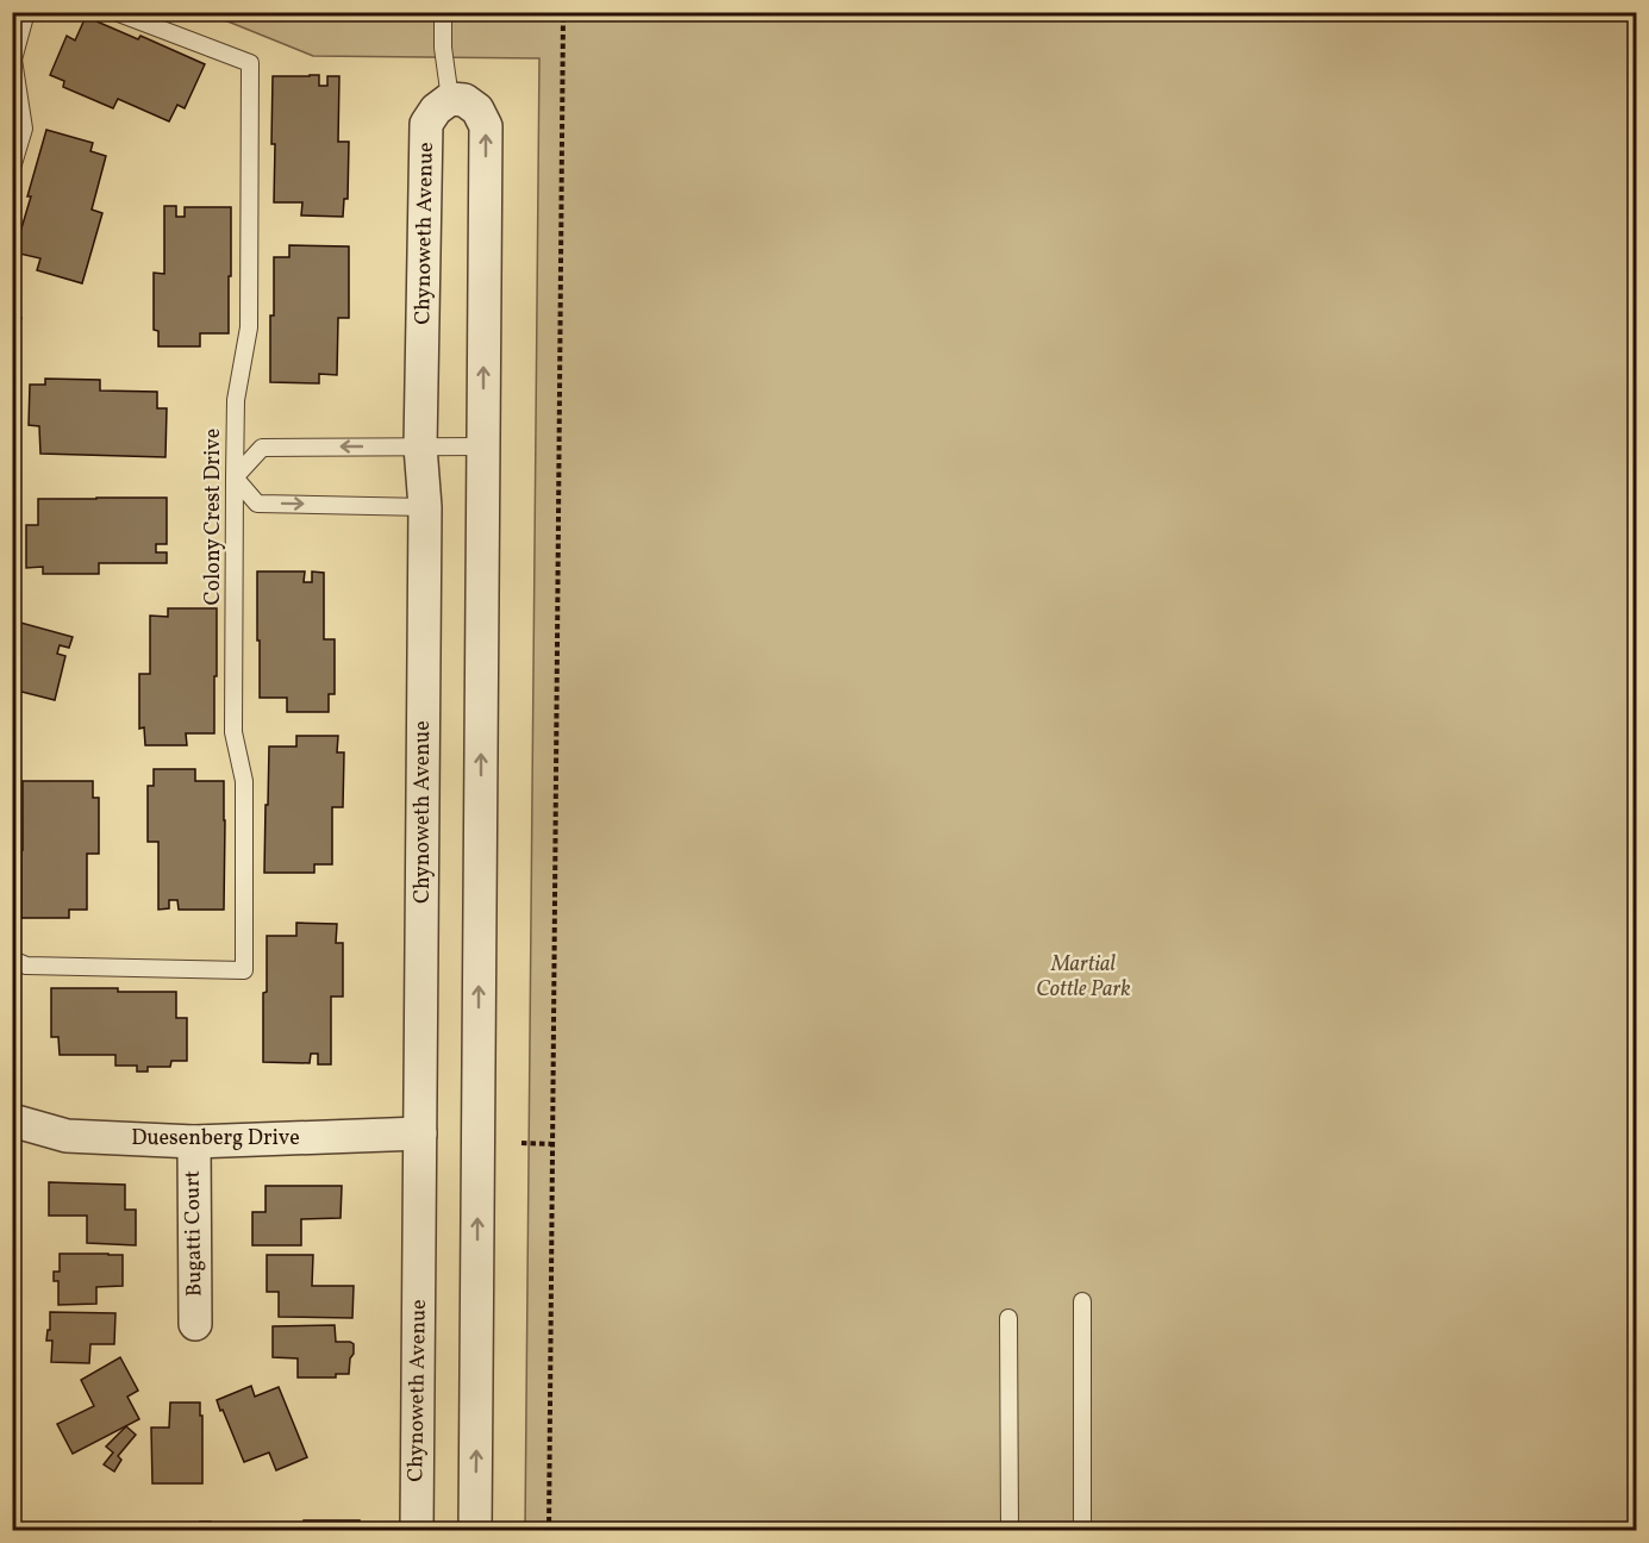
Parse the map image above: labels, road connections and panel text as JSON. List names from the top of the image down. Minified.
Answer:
{"streets":{"street":["Chynoweth Avenue","Duesenberg Drive","Bugatti Court"],"lane":["Colony Crest Drive"]},"crossings":[["Chynoweth Avenue","Duesenberg Drive"],["Duesenberg Drive","Bugatti Court"]],"parks":["Martial Cottle Park"]}
